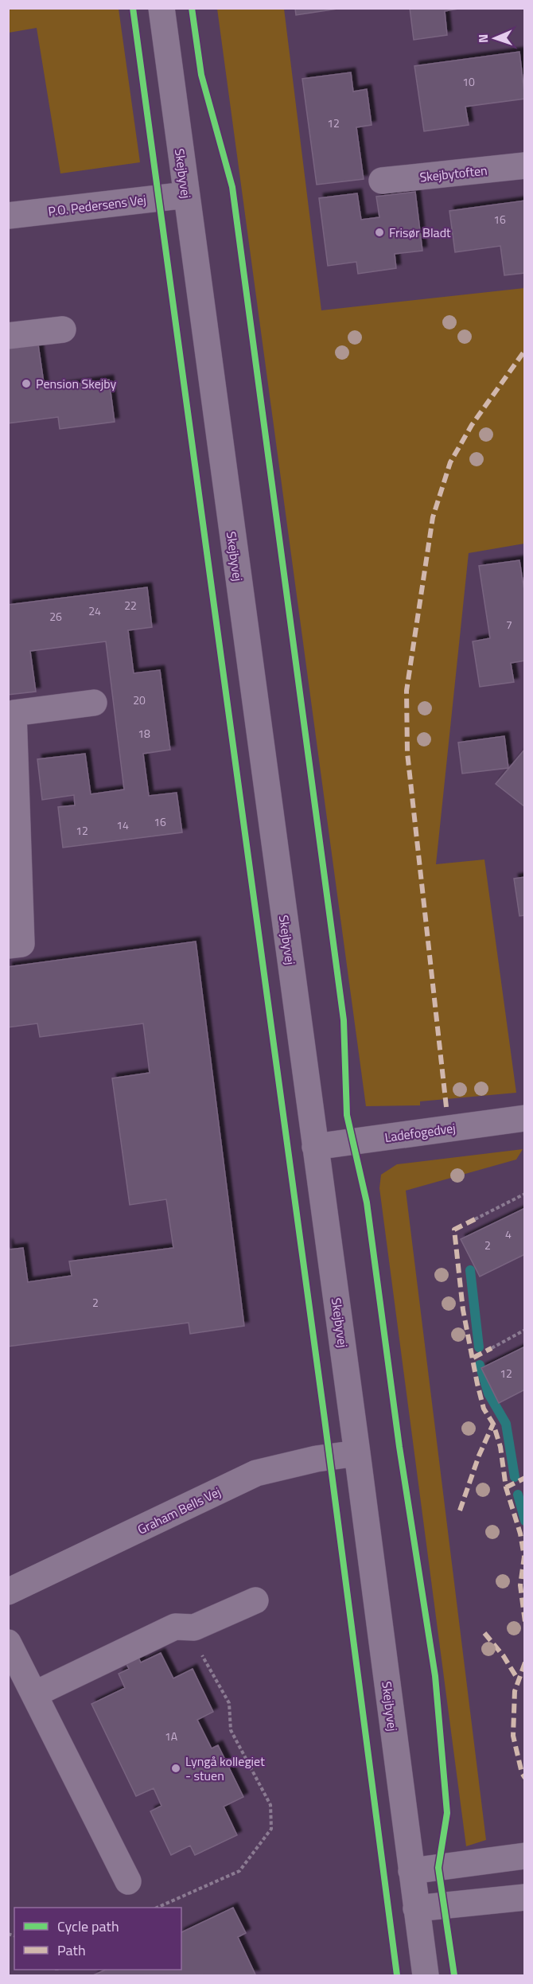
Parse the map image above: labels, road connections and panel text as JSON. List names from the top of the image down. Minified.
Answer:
{"streets":{"street":["Skejbyvej","Skejbytoften","P.O. Pedersens Vej","Ladefogedvej","Graham Bells Vej"]},"crossings":[["Skejbyvej","P.O. Pedersens Vej"],["Skejbyvej","Ladefogedvej"],["Skejbyvej","Graham Bells Vej"]],"places":["Frisør Bladt","Pension Skejby","Lyngå kollegiet - stuen"],"house_numbers":["10","12","16","22","24","26","7","20","18","16","14","12","4","2","2","12","1A"],"legend":["Cycle path","Path"],"north":"left"}
